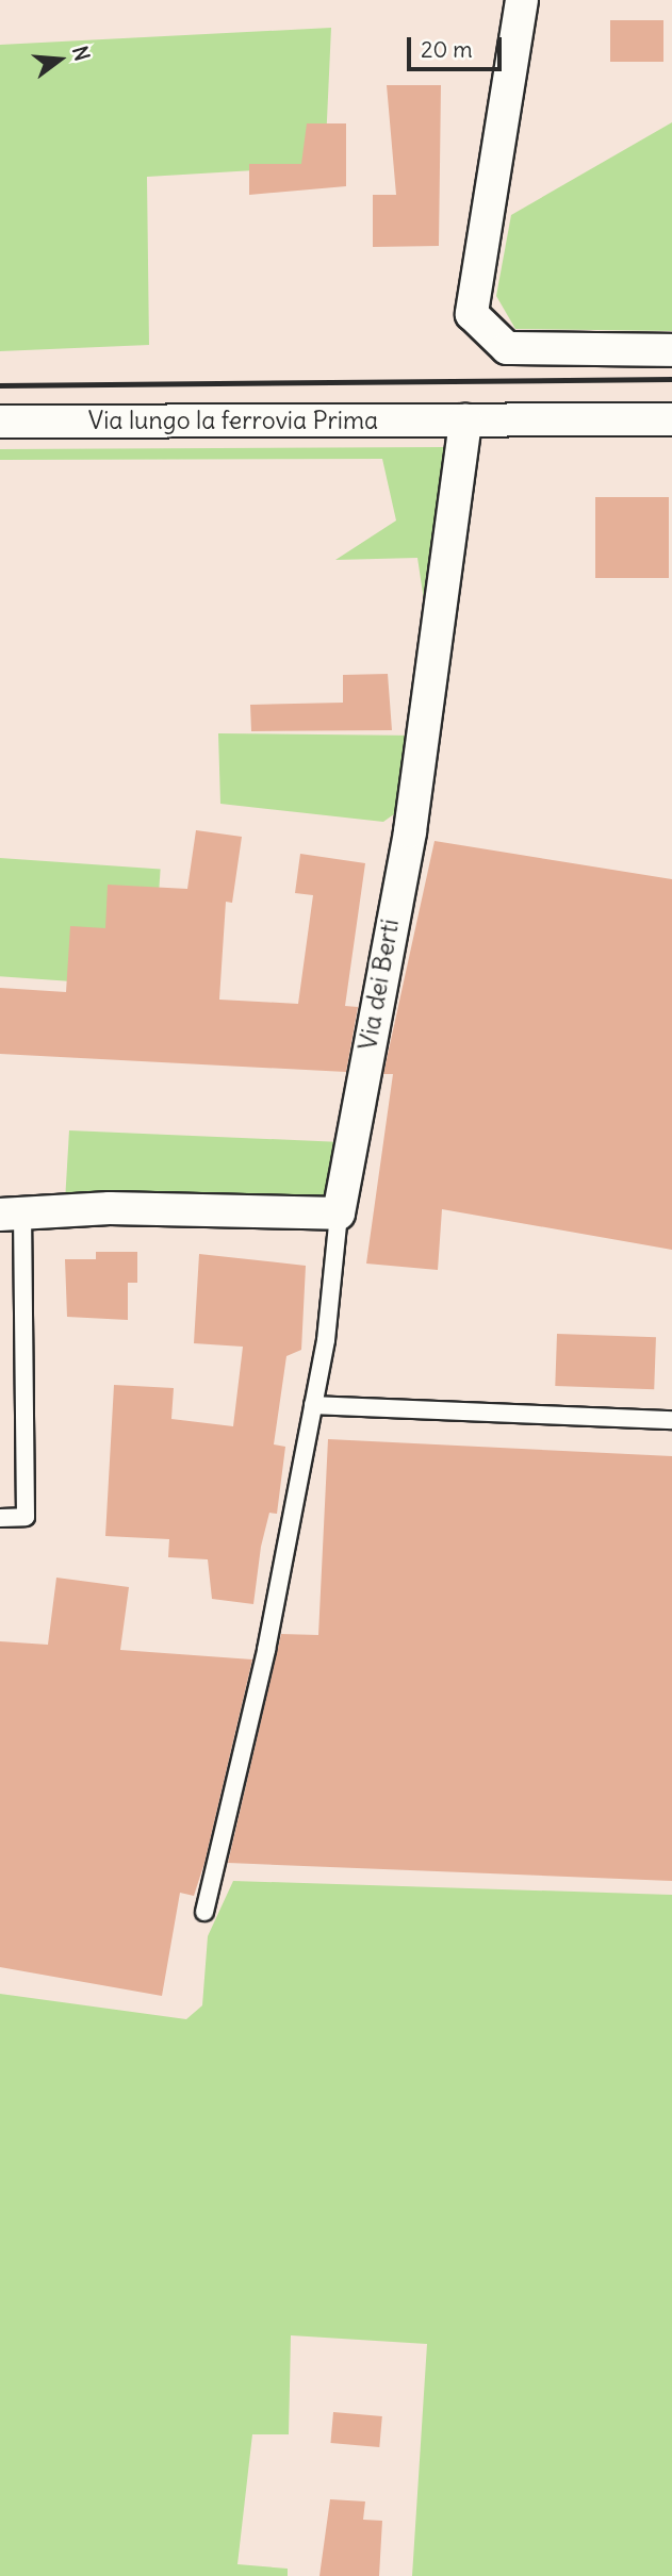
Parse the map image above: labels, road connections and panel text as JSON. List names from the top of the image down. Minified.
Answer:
{"streets":{"street":["Via lungo la ferrovia Prima","Via dei Berti"]},"crossings":[["Via lungo la ferrovia Prima","Via dei Berti"]],"scale_bar":"20 m","north":"right"}
